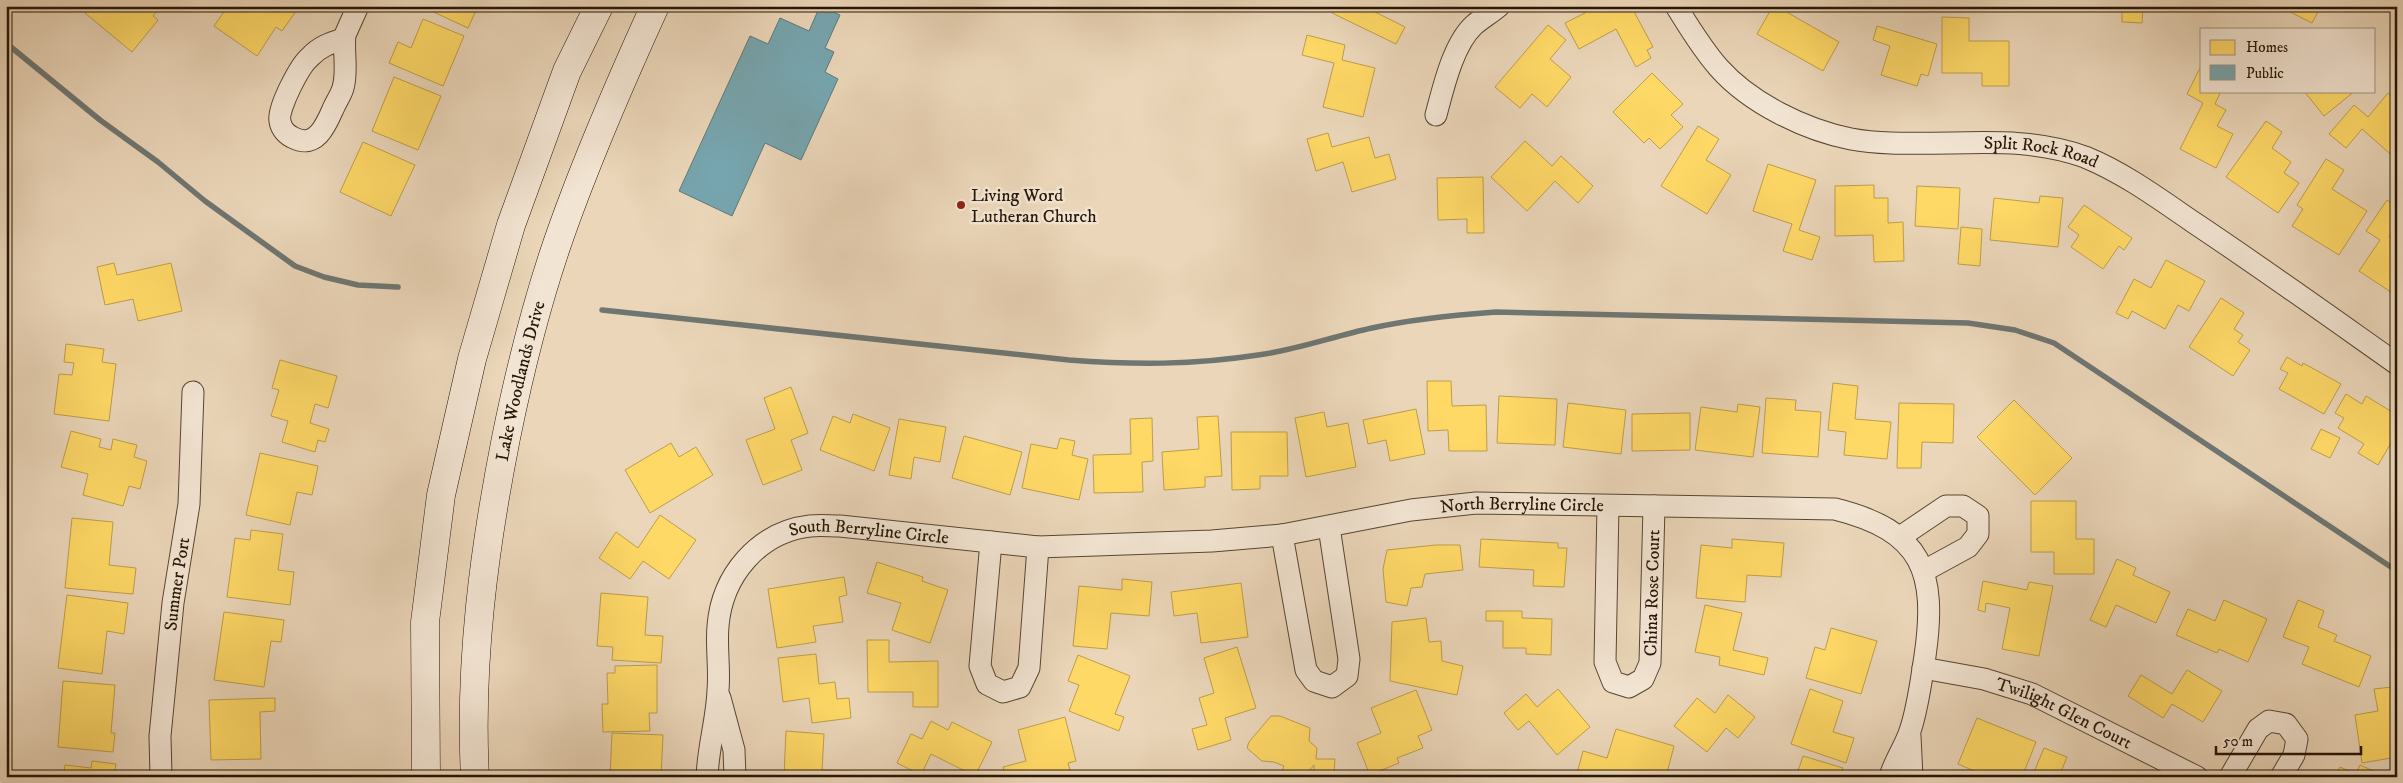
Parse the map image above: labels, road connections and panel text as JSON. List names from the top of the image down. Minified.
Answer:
{"streets":{"main road":["Lake Woodlands Drive"],"street":["Split Rock Road","North Berryline Circle","South Berryline Circle","Summer Port","China Rose Court","Twilight Glen Court"]},"crossings":[["North Berryline Circle","South Berryline Circle"],["North Berryline Circle","China Rose Court"],["North Berryline Circle","Twilight Glen Court"]],"places":["Living Word Lutheran Church"],"legend":["Homes","Public"],"scale_bar":"50 m"}
